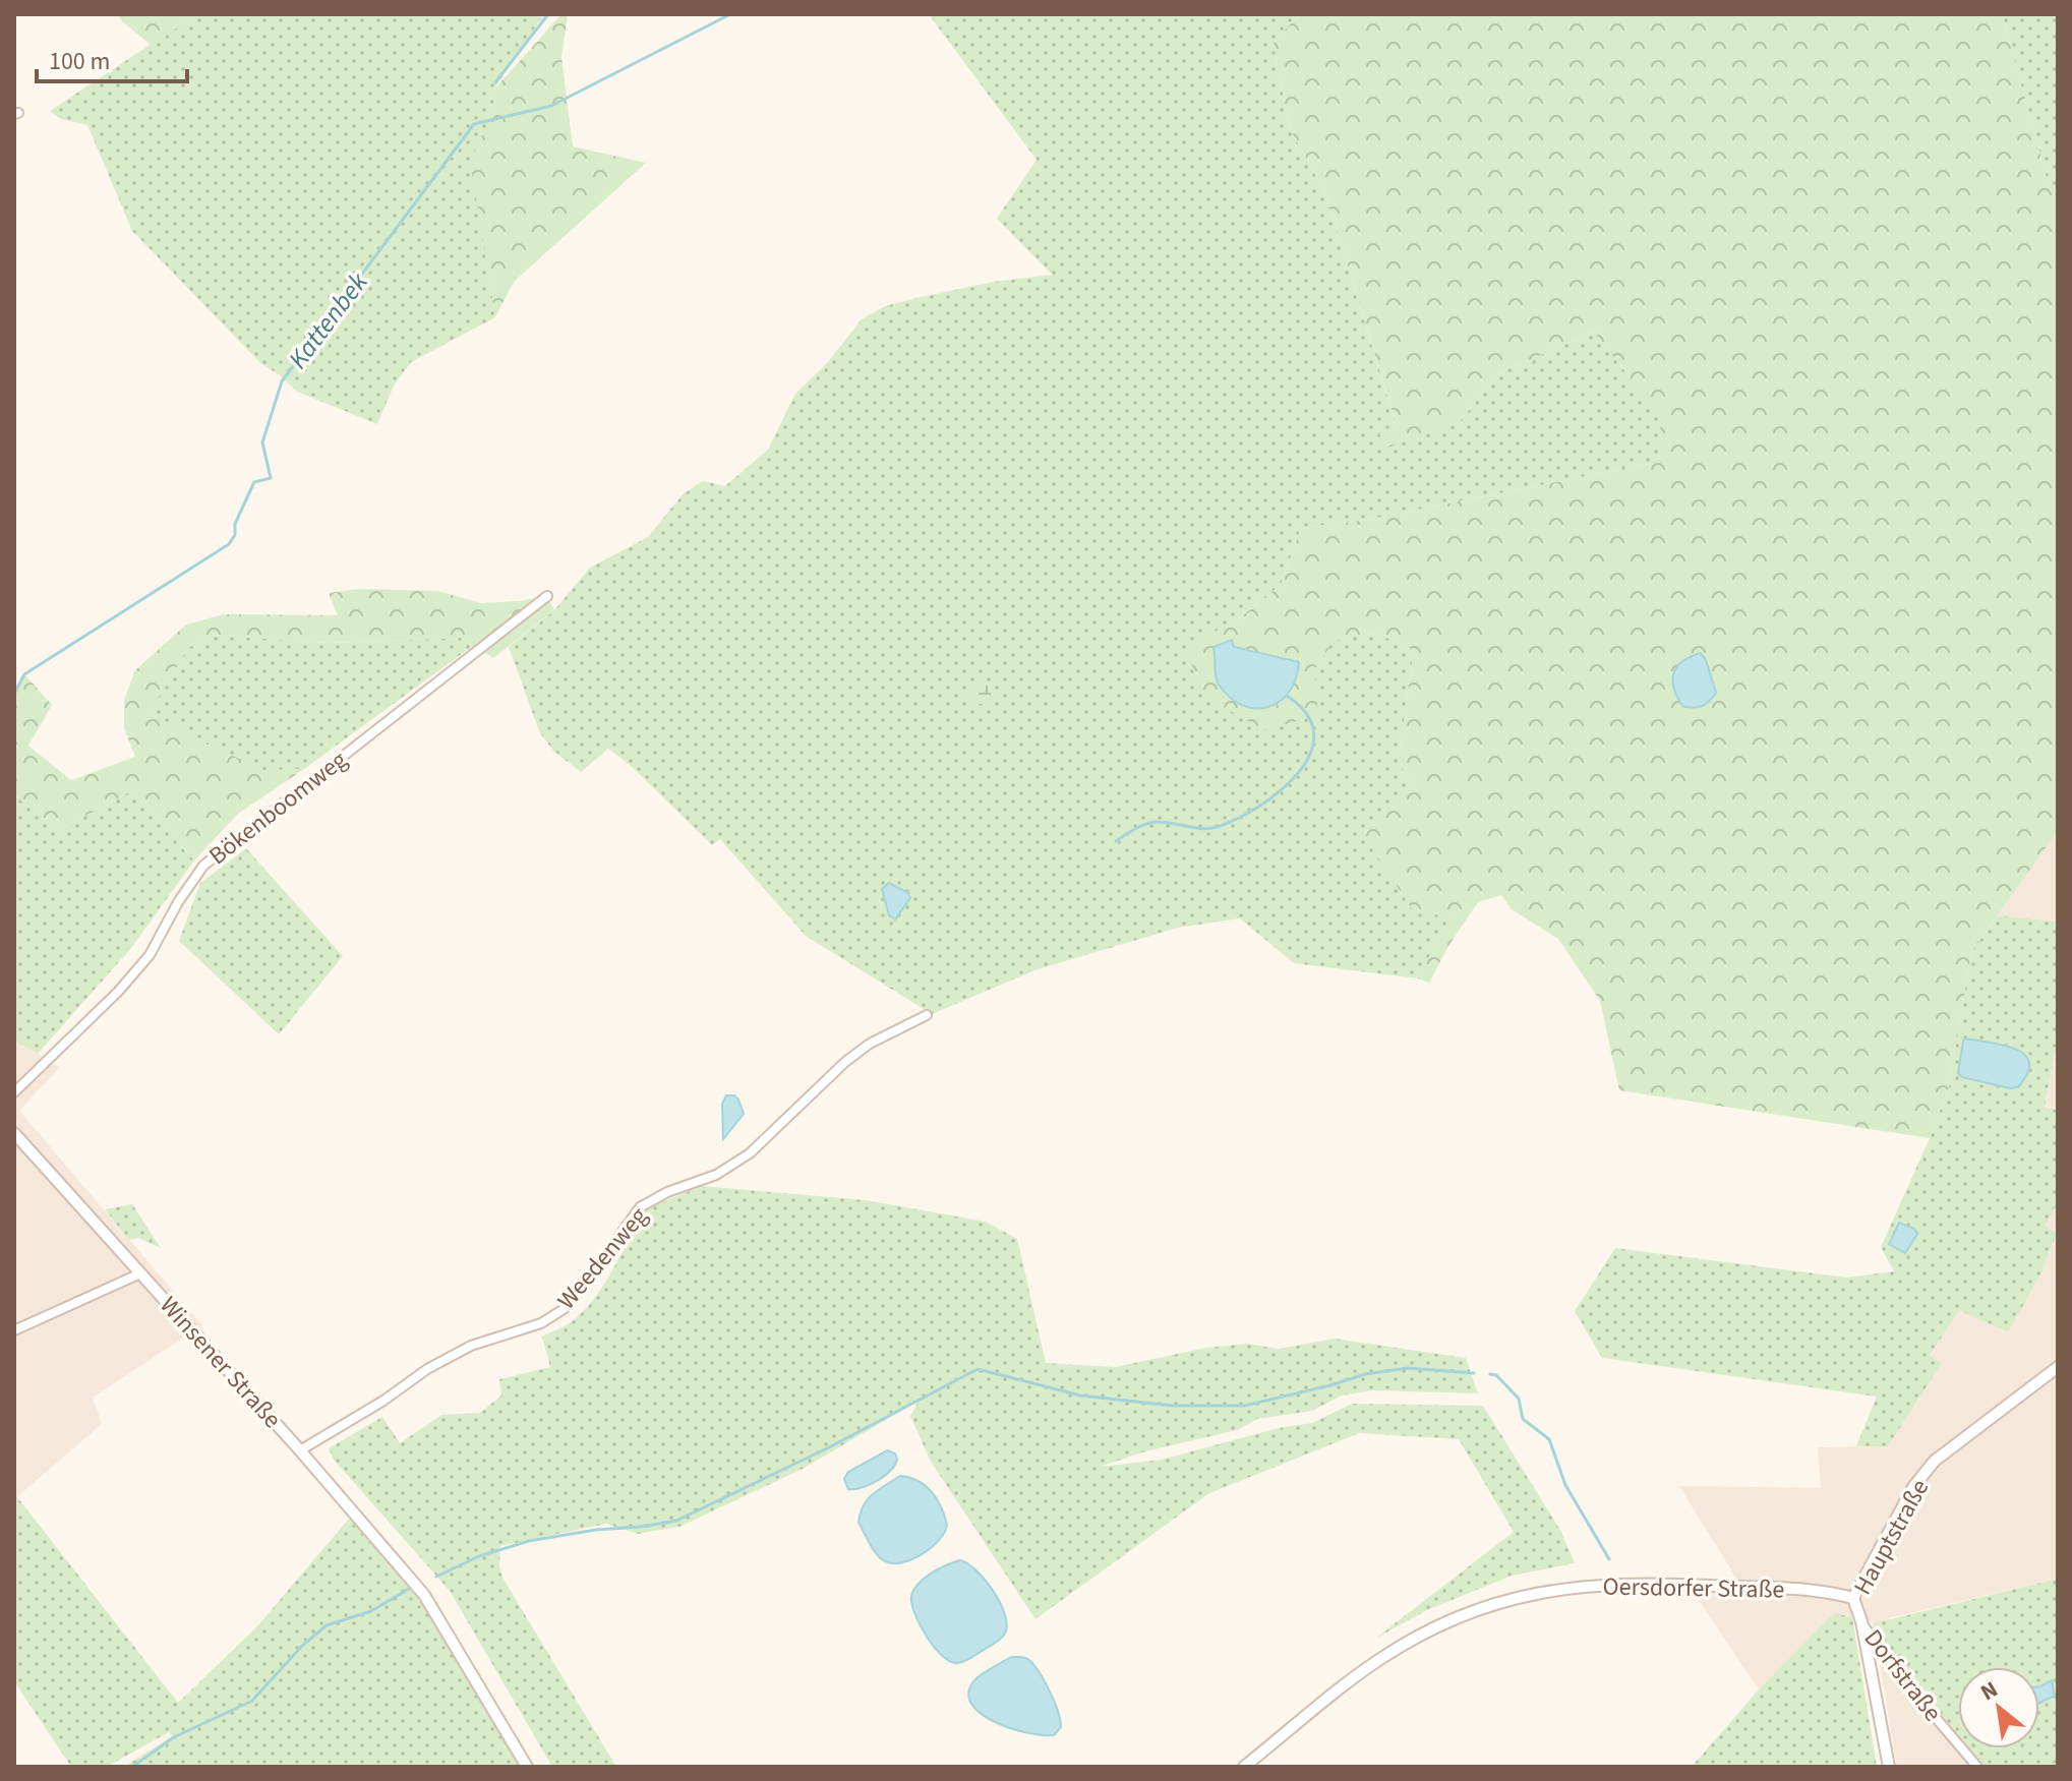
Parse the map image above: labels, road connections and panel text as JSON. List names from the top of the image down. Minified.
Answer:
{"streets":{"street":["Bökenboomweg","Weedenweg","Winsener Straße","Hauptstraße","Oersdorfer Straße","Dorfstraße"]},"crossings":[["Weedenweg","Winsener Straße"],["Hauptstraße","Oersdorfer Straße"],["Hauptstraße","Dorfstraße"]],"water":["Kattenbek"],"scale_bar":"100 m","north":"top left"}
